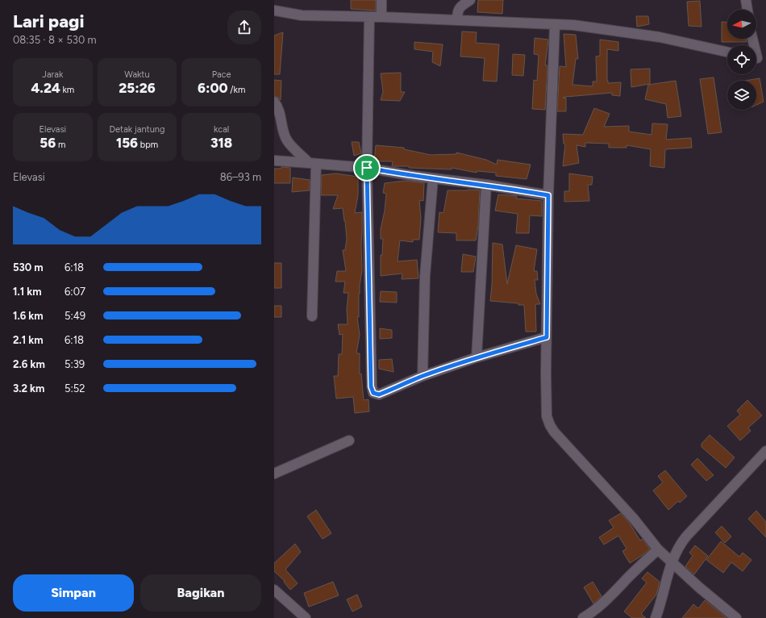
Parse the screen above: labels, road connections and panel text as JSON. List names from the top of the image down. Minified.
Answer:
{"north":"left","page":{"heading":["Lari pagi","08:35 · 8 × 530 m"],"stats":[["Jarak","4.24 km"],["Waktu","25:26"],["Pace","6:00 /km"],["Elevasi","56 m"],["Detak jantung","156 bpm"],["kcal","318"]],"chart":["Elevasi","86–93 m"],"list":[{"name":"530 m","note":"6:18"},{"name":"1.1 km","note":"6:07"},{"name":"1.6 km","note":"5:49"},{"name":"2.1 km","note":"6:18"},{"name":"2.6 km","note":"5:39"},{"name":"3.2 km","note":"5:52"}],"buttons":["Simpan","Bagikan"]}}
